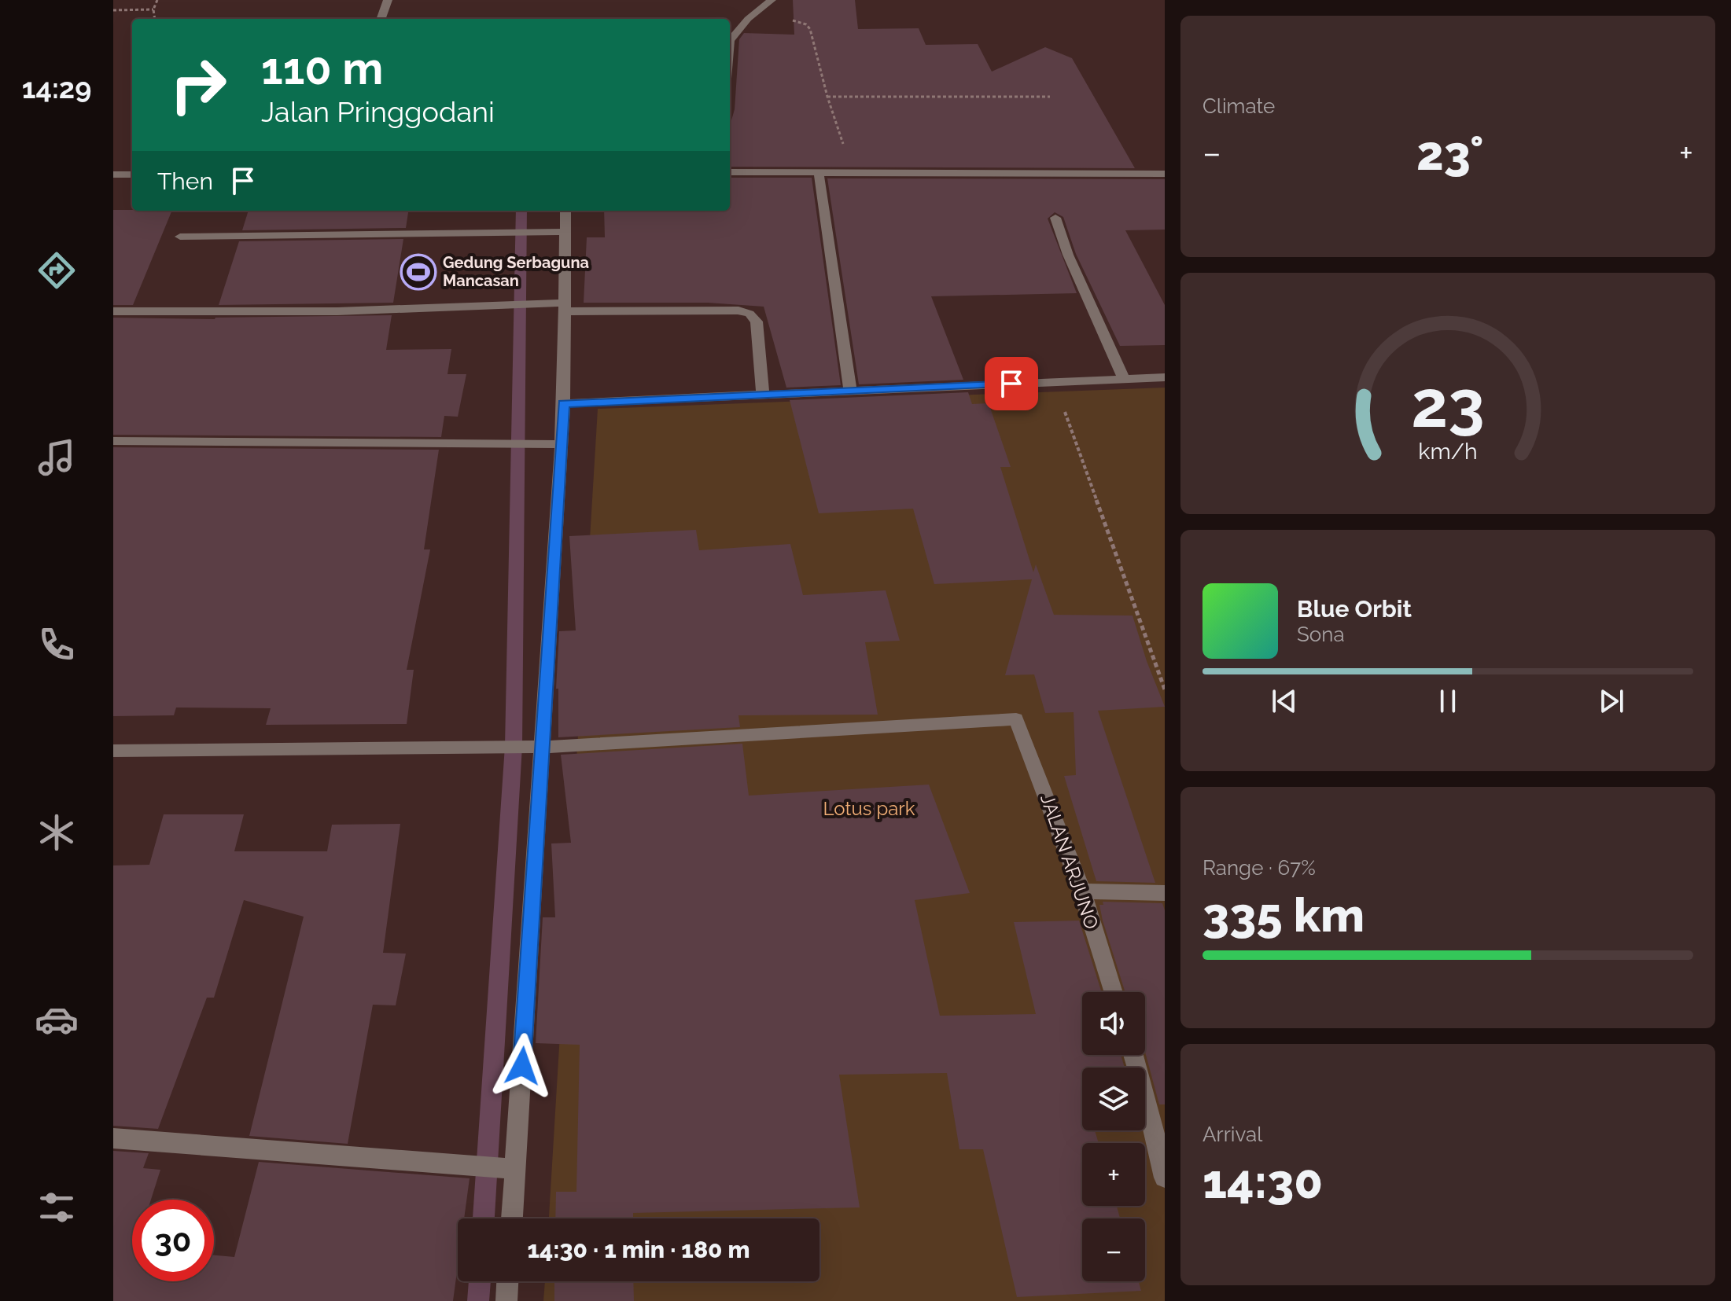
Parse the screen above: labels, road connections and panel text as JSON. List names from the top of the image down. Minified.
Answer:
{"streets":{"street":["JALAN ARJUNO"]},"parks":["Lotus park"],"places":{"sports":["Gedung Serbaguna Mancasan"]},"page":{"tabs":"14:29","tile":["Climate",["Range · 67%","335 km"],["Arrival","14:30"]],"turn":["110 m","Jalan Pringgodani"],"heat":["−","23°","+"],"then":"Then","song":["Blue Orbit","Sona"],"map_buttons":["+","−"],"limit":"30","trip":"14:30 · 1 min · 180 m","gauge":["23","km/h"]}}
